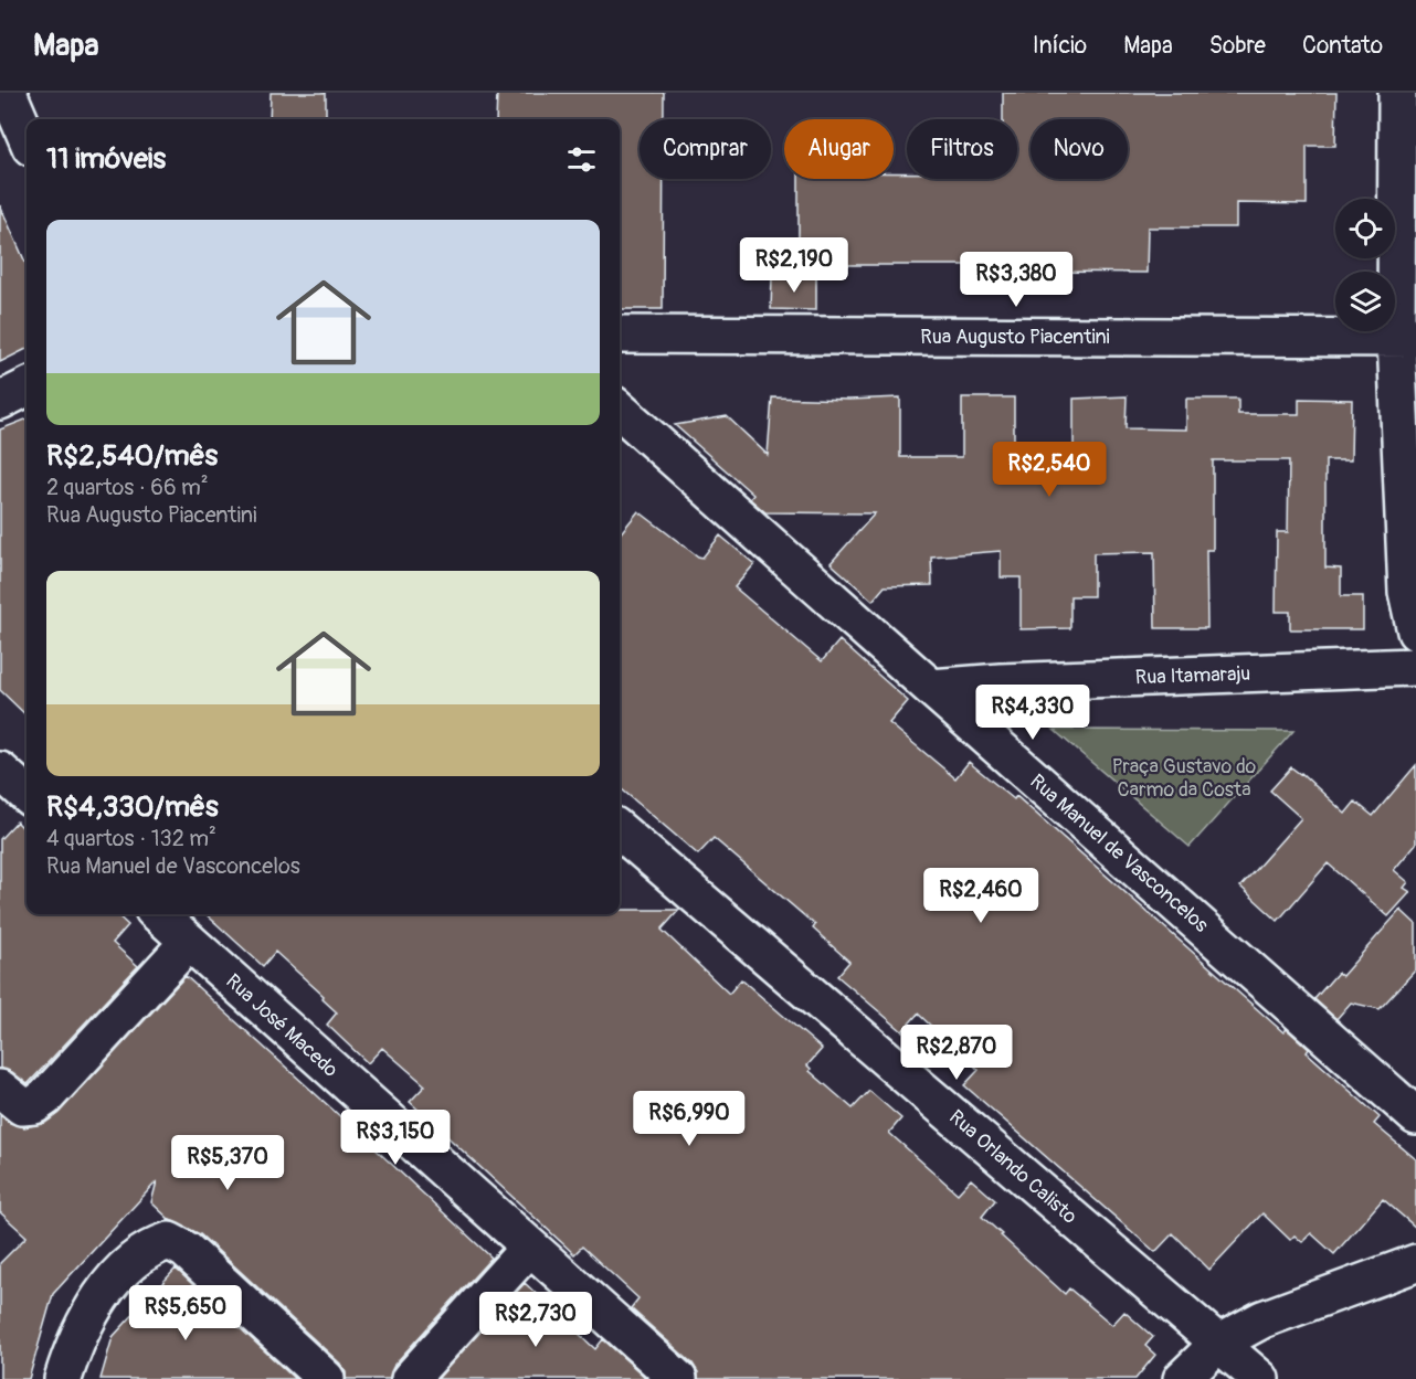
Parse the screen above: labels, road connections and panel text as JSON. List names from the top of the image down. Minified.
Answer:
{"streets":{"street":["Rua Augusto Piacentini","Rua Itamaraju","Rua Manuel de Vasconcelos","Rua José Macedo","Rua Orlando Calisto"]},"crossings":[["Rua Itamaraju","Rua Manuel de Vasconcelos"]],"parks":["Praça Gustavo do Carmo da Costa"],"page":{"header":"Mapa","nav":["Início","Mapa","Sobre","Contato"],"chip":["Comprar","Alugar","Filtros","Novo"],"heading":"11 imóveis","list":[{"name":"R$2,540/mês","note":"2 quartos · 66 m² · Rua Augusto Piacentini"},{"name":"R$4,330/mês","note":"4 quartos · 132 m² · Rua Manuel de Vasconcelos"}],"price":["R$2,190","R$3,380","R$2,540","R$4,330","R$2,460","R$2,870","R$6,990","R$3,150","R$5,370","R$5,650","R$2,730"]}}
